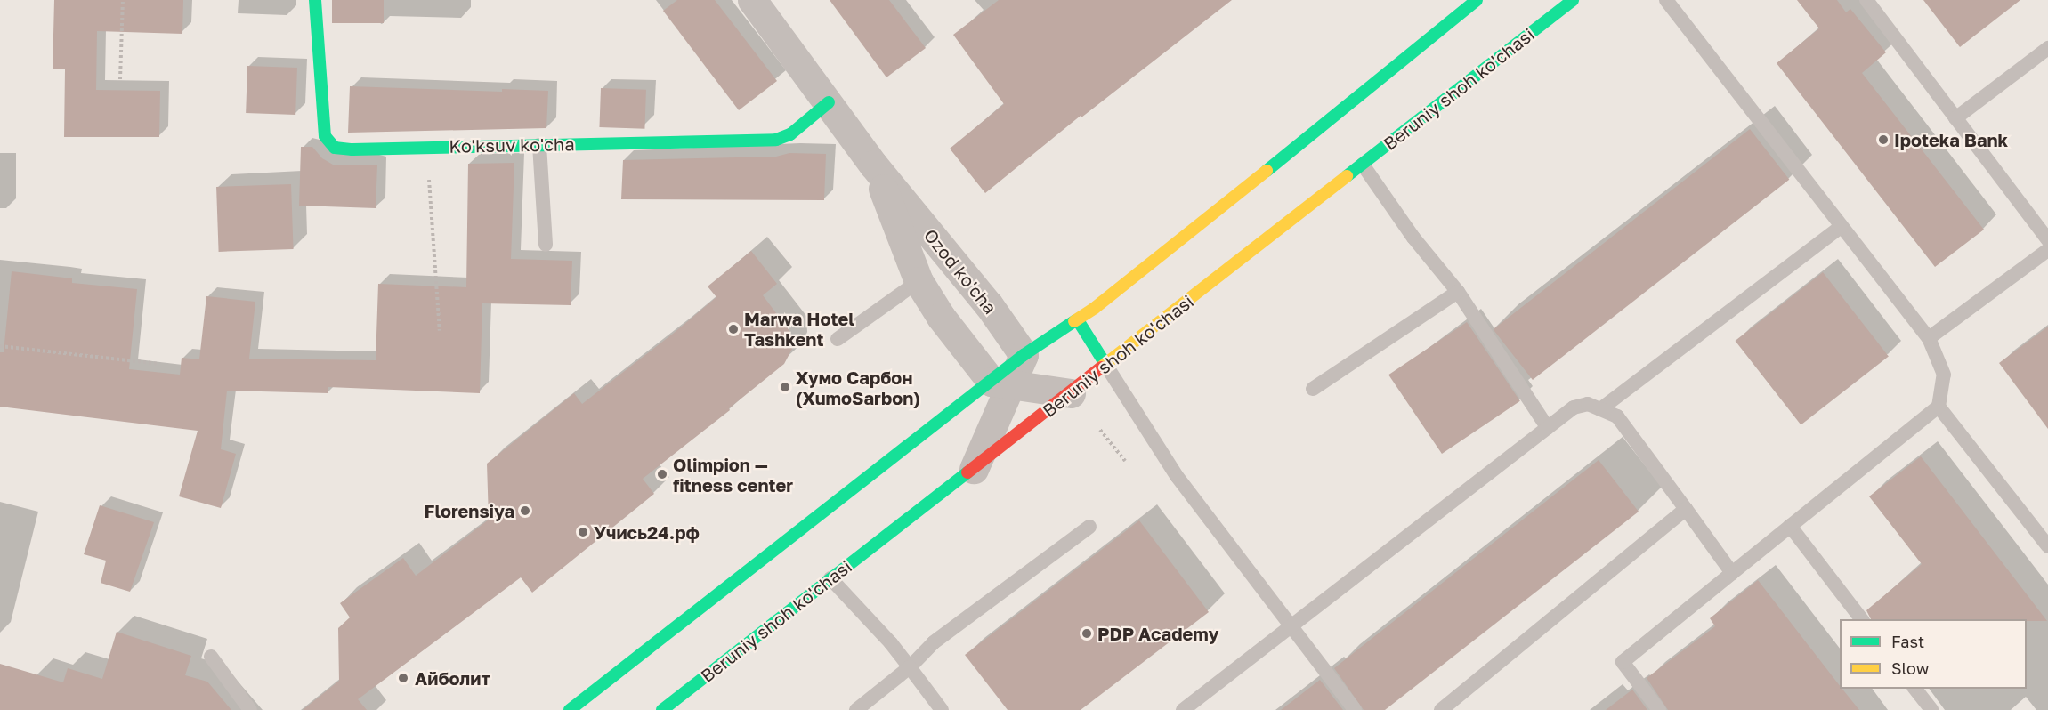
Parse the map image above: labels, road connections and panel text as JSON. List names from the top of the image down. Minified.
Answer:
{"streets":{"main road":["Beruniy shoh ko'chasi","Ko'ksuv ko'cha"],"street":["Ozod ko'cha"]},"crossings":[["Ko'ksuv ko'cha","Ozod ko'cha"]],"places":["Ipoteka Bank","Marwa Hotel Tashkent","Хумо Сарбон (XumoSarbon)","Olimpion — fitness center","Florensiya","Учись24.рф","PDP Academy","Айболит"],"legend":["Fast","Slow"]}
